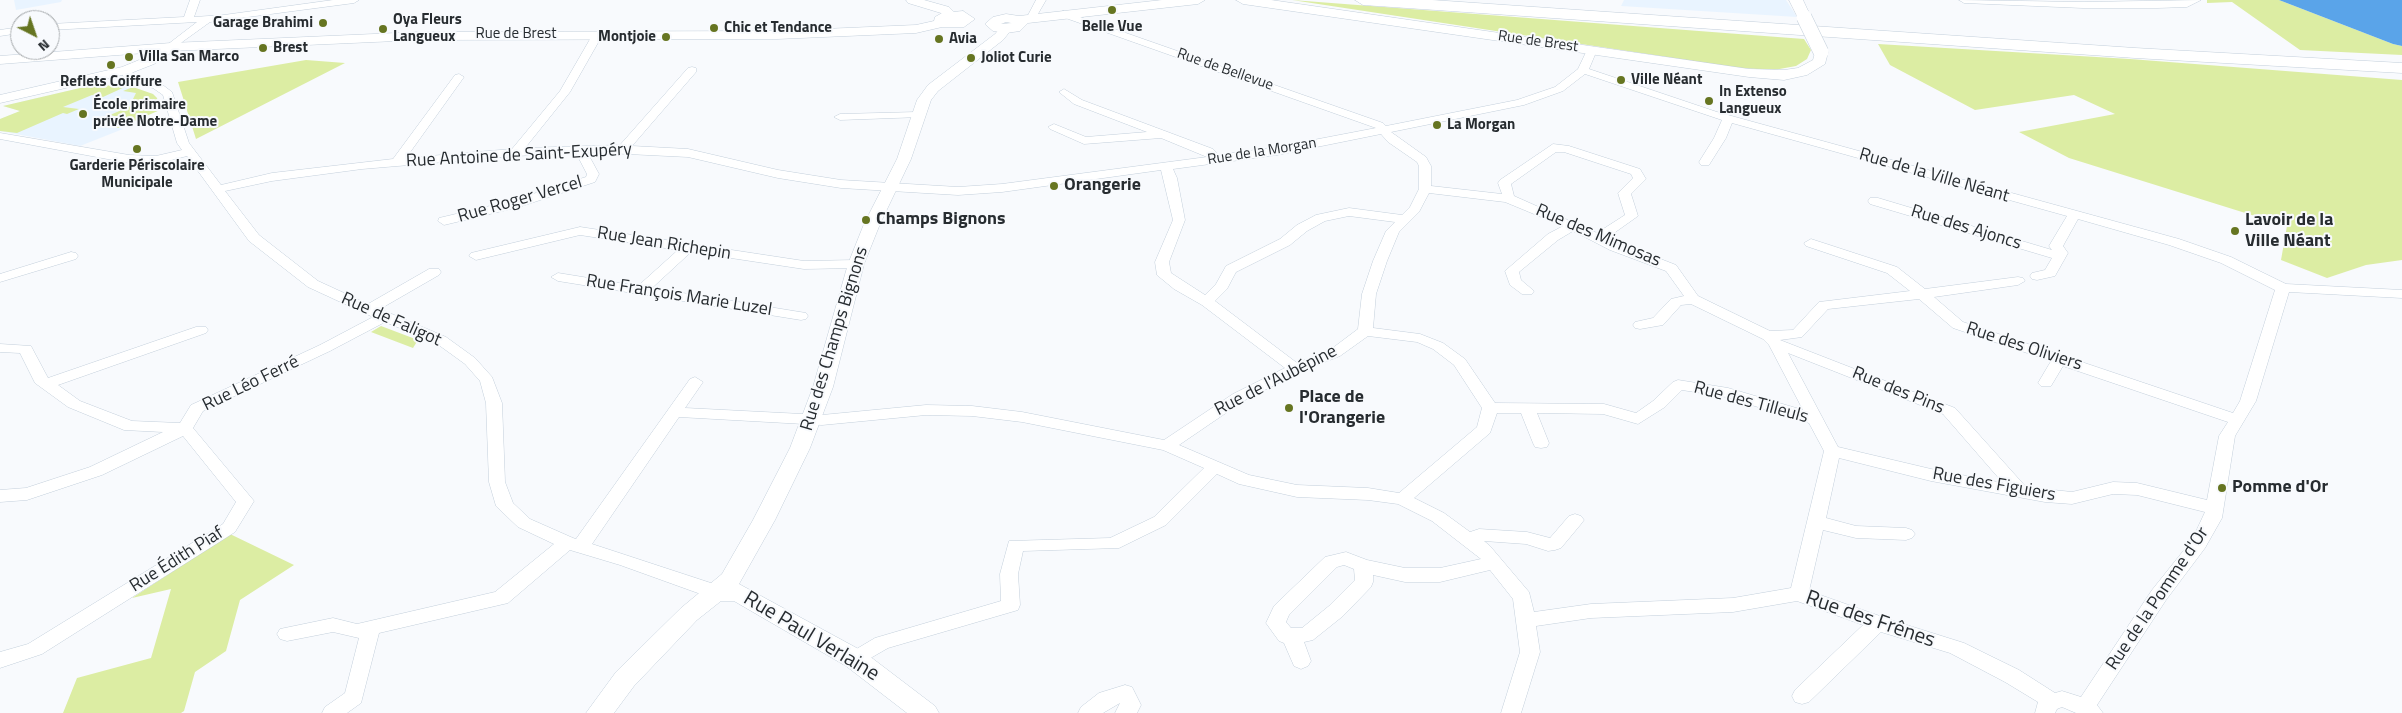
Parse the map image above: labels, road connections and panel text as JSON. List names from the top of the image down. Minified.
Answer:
{"streets":{"main road":["Rue de Brest"],"street":["Rue de Bellevue","Rue de la Morgan","Rue Antoine de Saint-Exupéry","Rue de la Ville Néant","Rue Roger Vercel","Rue des Ajoncs","Rue des Mimosas","Rue Jean Richepin","Rue François Marie Luzel","Rue de Faligot","Rue des Champs Bignons","Rue des Oliviers","Rue de l'Aubépine","Rue Léo Ferré","Rue des Pins","Rue des Tilleuls","Rue des Figuiers","Rue Édith Piaf","Rue de la Pomme d'Or","Rue des Frênes","Rue Paul Verlaine"]},"crossings":[["Rue de Brest","Rue de la Morgan"],["Rue de Brest","Rue des Champs Bignons"],["Rue de Bellevue","Rue de la Morgan"],["Rue de la Morgan","Rue Antoine de Saint-Exupéry"],["Rue de la Morgan","Rue de la Ville Néant"],["Rue de la Morgan","Rue des Champs Bignons"],["Rue Antoine de Saint-Exupéry","Rue Roger Vercel"],["Rue Antoine de Saint-Exupéry","Rue de Faligot"],["Rue Antoine de Saint-Exupéry","Rue des Champs Bignons"],["Rue de la Ville Néant","Rue de la Pomme d'Or"],["Rue des Mimosas","Rue des Pins"],["Rue Jean Richepin","Rue des Champs Bignons"],["Rue de Faligot","Rue des Champs Bignons"],["Rue de Faligot","Rue Léo Ferré"],["Rue de Faligot","Rue Paul Verlaine"],["Rue des Champs Bignons","Rue Paul Verlaine"],["Rue des Oliviers","Rue de la Pomme d'Or"],["Rue Léo Ferré","Rue Édith Piaf"],["Rue des Pins","Rue des Figuiers"],["Rue des Figuiers","Rue de la Pomme d'Or"]],"places":["Belle Vue","Garage Brahimi","Chic et Tendance","Oya Fleurs Langueux","Montjoie","Avia","Brest","Villa San Marco","Joliot Curie","Reflets Coiffure","Ville Néant","In Extenso Langueux","École primaire privée Notre-Dame","La Morgan","Garderie Périscolaire Municipale","Orangerie","Champs Bignons","Lavoir de la Ville Néant","Place de l'Orangerie","Pomme d'Or"],"north":"bottom right"}
